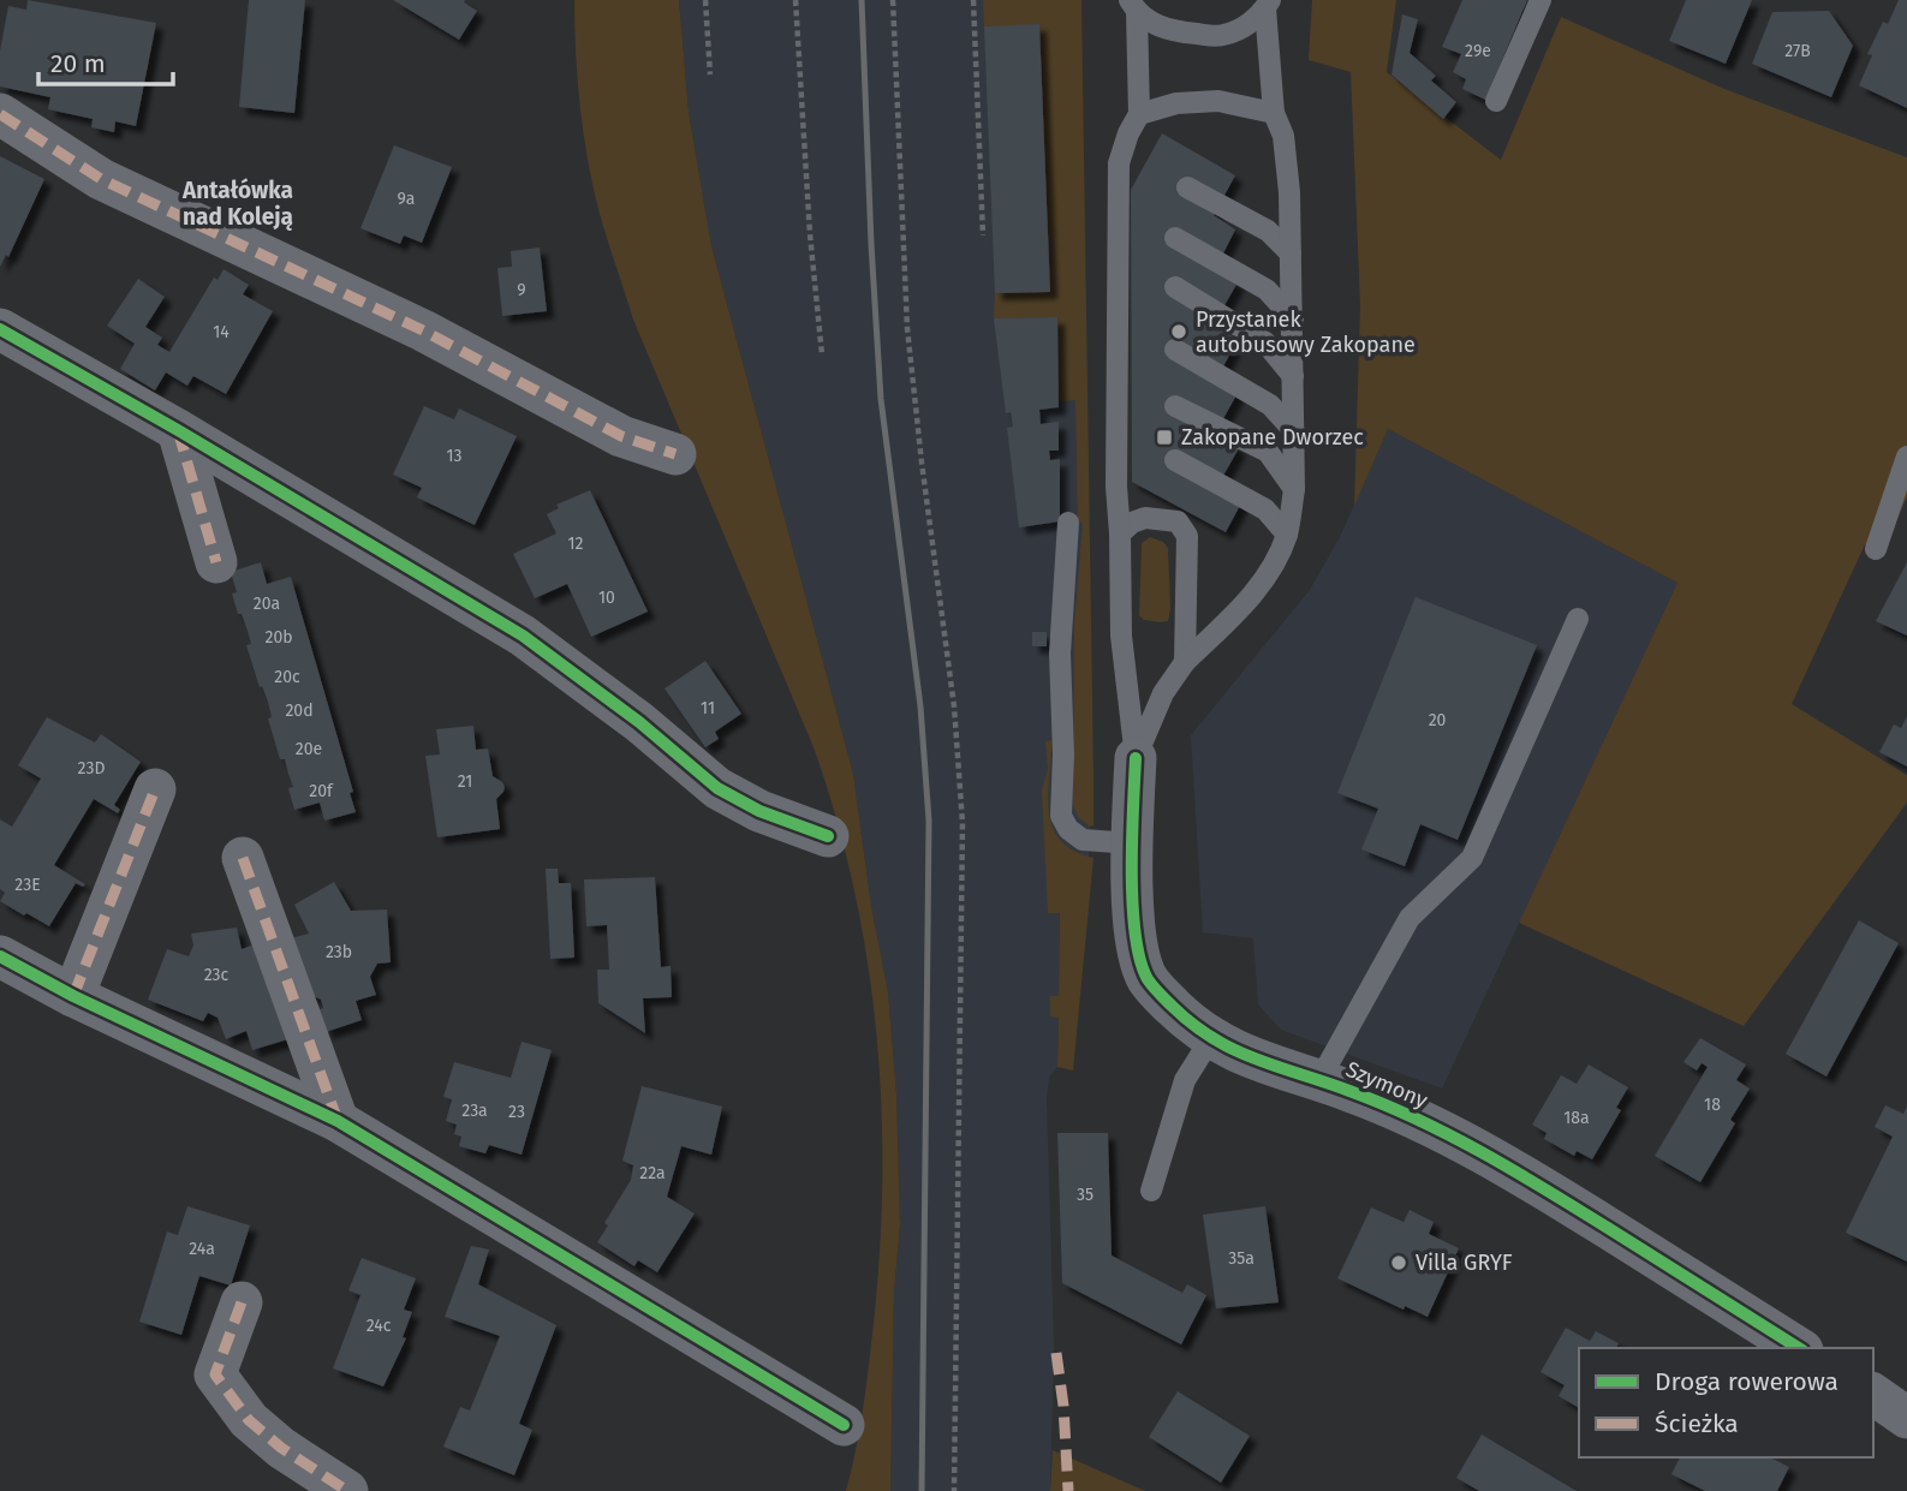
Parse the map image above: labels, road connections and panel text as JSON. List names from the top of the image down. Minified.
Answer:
{"streets":{"street":["Szymony"]},"districts":["Antałówka nad Koleją"],"places":{"other":["Przystanek autobusowy Zakopane","Villa GRYF"],"transit":["Zakopane Dworzec"]},"house_numbers":["29e","27B","9a","9","14","13","12","10","20a","20b","20c","11","20d","20","20e","23D","21","20f","23E","23b","23c","18","23a","23","18a","22a","35","24a","35a","24c"],"legend":["Droga rowerowa","Ścieżka"],"scale_bar":"20 m"}
